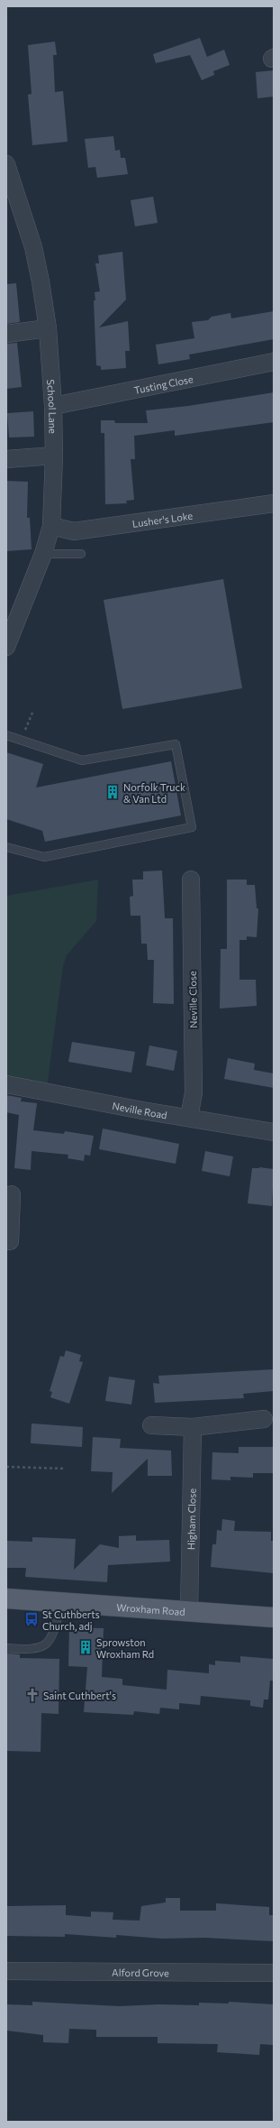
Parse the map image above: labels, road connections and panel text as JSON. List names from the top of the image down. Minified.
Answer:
{"streets":{"main road":["Wroxham Road"],"street":["Tusting Close","School Lane","Lusher's Loke","Neville Close","Neville Road","Higham Close","Alford Grove"]},"crossings":[["Tusting Close","School Lane"],["School Lane","Lusher's Loke"],["Neville Close","Neville Road"],["Higham Close","Wroxham Road"]],"places":{"building":["Norfolk Truck & Van Ltd","Sprowston Wroxham Rd"],"bus stop":["St Cuthberts Church, adj"],"church":["Saint Cuthbert's"]}}
